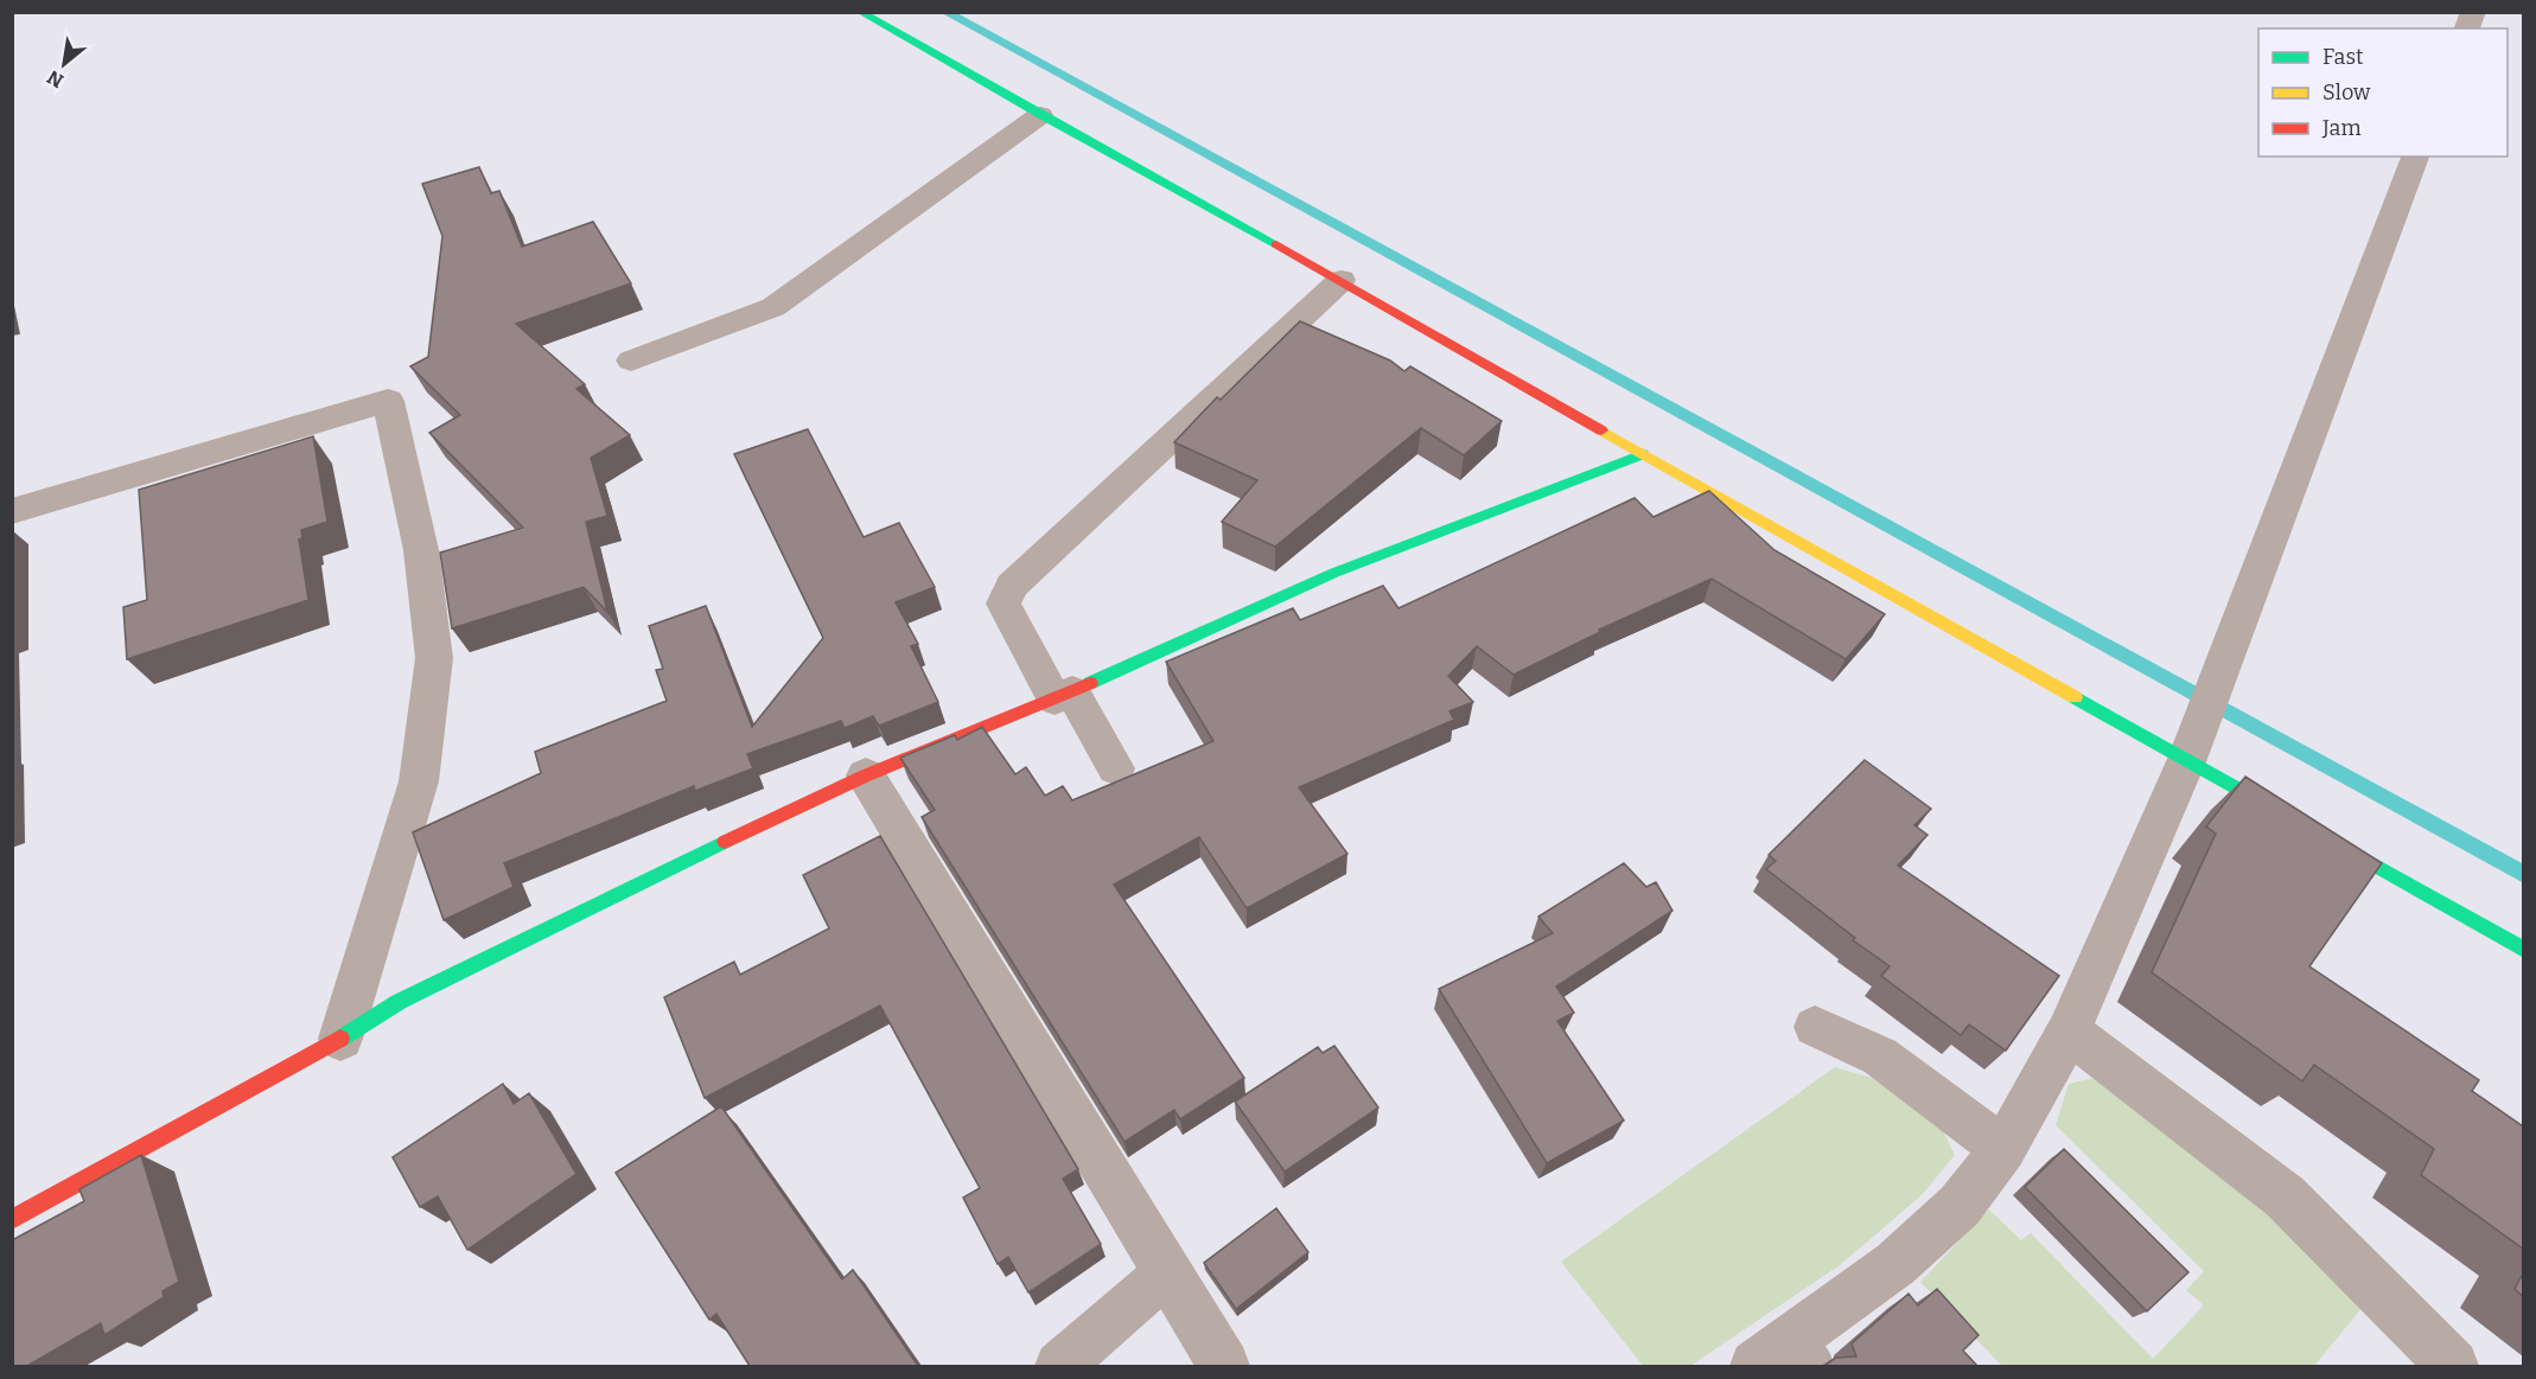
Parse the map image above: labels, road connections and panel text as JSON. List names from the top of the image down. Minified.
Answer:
{"legend":["Fast","Slow","Jam"],"north":"bottom left"}
